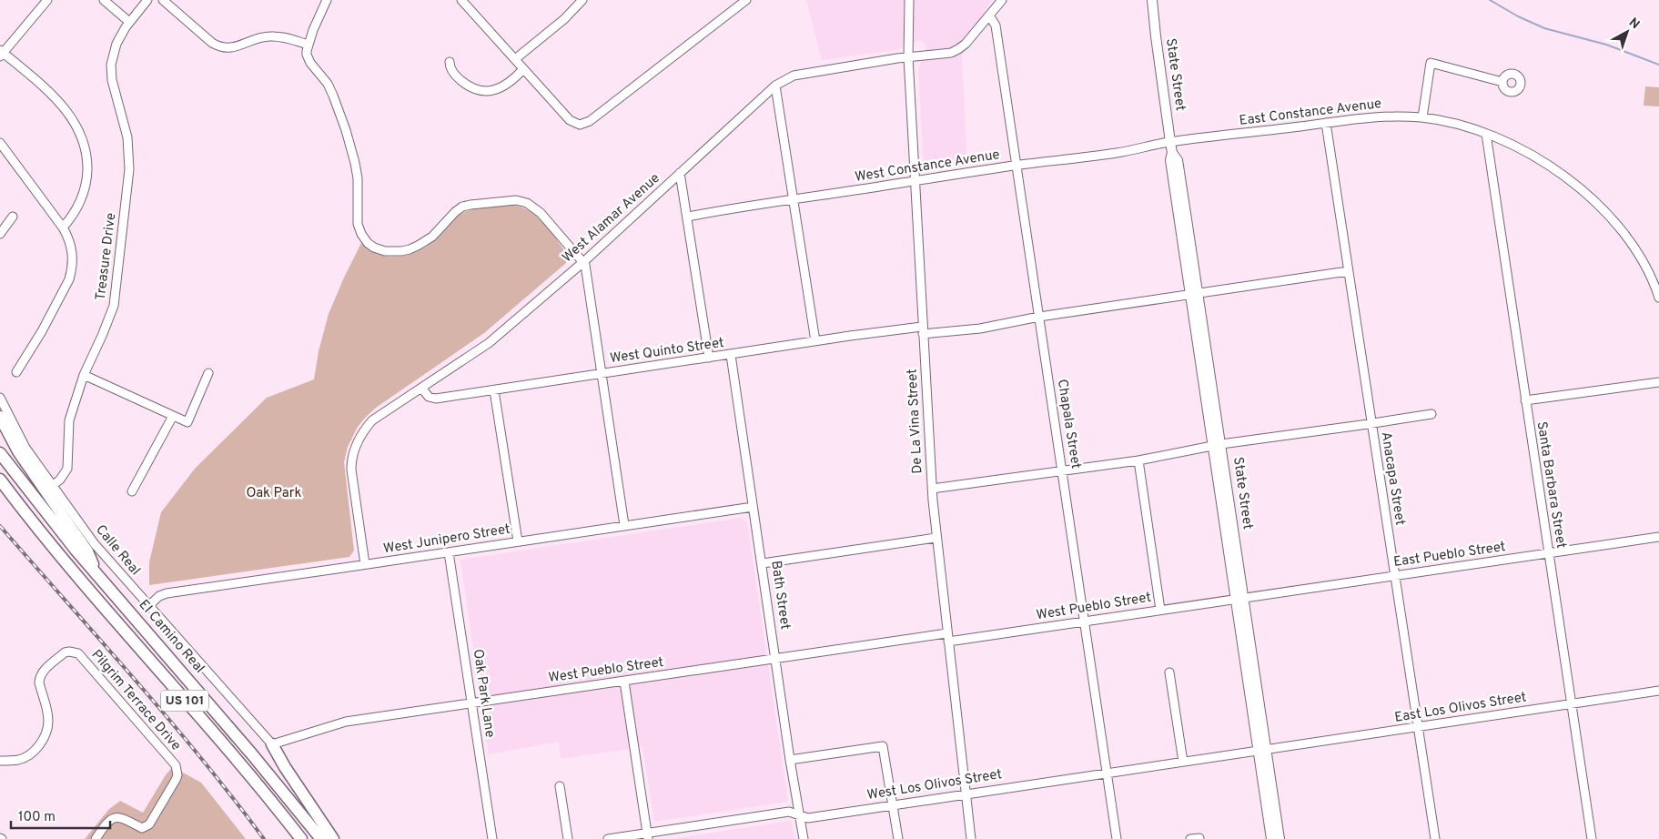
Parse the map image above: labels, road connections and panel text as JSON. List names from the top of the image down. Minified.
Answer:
{"streets":{"highway":["El Camino Real","US 101"],"main road":["State Street"],"street":["East Constance Avenue","West Constance Avenue","West Alamar Avenue","Treasure Drive","West Quinto Street","De La Vina Street","Chapala Street","Anacapa Street","Santa Barbara Street","West Junipero Street","Calle Real","East Pueblo Street","Bath Street","West Pueblo Street","Oak Park Lane","Pilgrim Terrace Drive","East Los Olivos Street","West Los Olivos Street"]},"crossings":[["State Street","East Constance Avenue"],["State Street","West Constance Avenue"],["State Street","West Quinto Street"],["State Street","East Pueblo Street"],["State Street","West Pueblo Street"],["State Street","East Los Olivos Street"],["State Street","West Los Olivos Street"],["East Constance Avenue","West Constance Avenue"],["East Constance Avenue","Anacapa Street"],["East Constance Avenue","Santa Barbara Street"],["West Constance Avenue","De La Vina Street"],["West Constance Avenue","Chapala Street"],["West Alamar Avenue","West Quinto Street"],["West Alamar Avenue","De La Vina Street"],["West Alamar Avenue","Chapala Street"],["West Alamar Avenue","West Junipero Street"],["Treasure Drive","Calle Real"],["West Quinto Street","De La Vina Street"],["West Quinto Street","Chapala Street"],["West Quinto Street","Anacapa Street"],["West Quinto Street","Bath Street"],["De La Vina Street","West Pueblo Street"],["De La Vina Street","West Los Olivos Street"],["Chapala Street","West Pueblo Street"],["Chapala Street","West Los Olivos Street"],["Anacapa Street","East Pueblo Street"],["Anacapa Street","East Los Olivos Street"],["Santa Barbara Street","East Pueblo Street"],["Santa Barbara Street","East Los Olivos Street"],["West Junipero Street","Calle Real"],["West Junipero Street","Bath Street"],["West Junipero Street","Oak Park Lane"],["Calle Real","West Pueblo Street"],["East Pueblo Street","West Pueblo Street"],["Bath Street","West Pueblo Street"],["Bath Street","West Los Olivos Street"],["West Pueblo Street","Oak Park Lane"],["East Los Olivos Street","West Los Olivos Street"]],"parks":["Oak Park"],"scale_bar":"100 m","north":"top right"}
